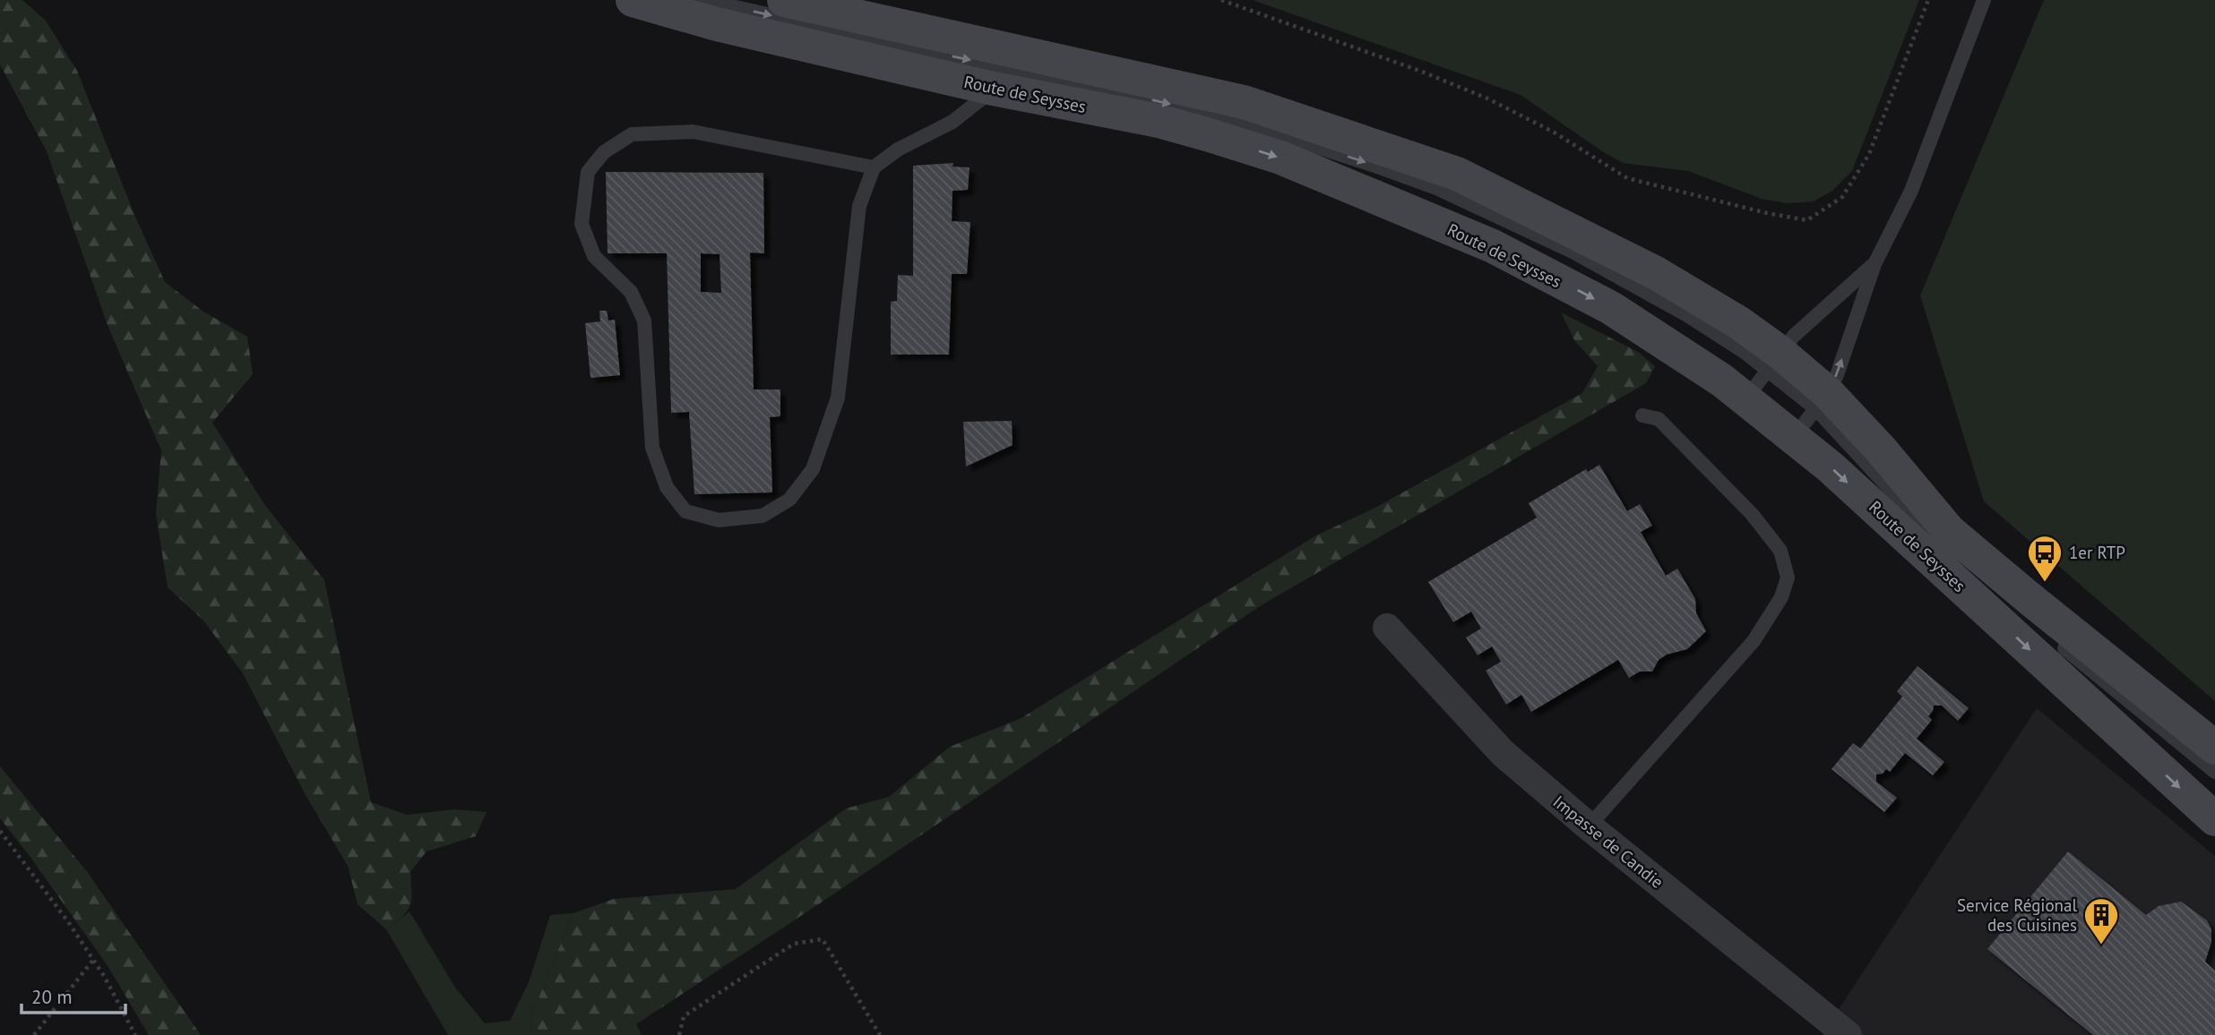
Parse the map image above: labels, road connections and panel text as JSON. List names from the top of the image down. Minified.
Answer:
{"streets":{"main road":["Route de Seysses"],"street":["Impasse de Candie"]},"places":{"bus stop":["1er RTP"],"building":["Service Régional des Cuisines"]},"scale_bar":"20 m"}
